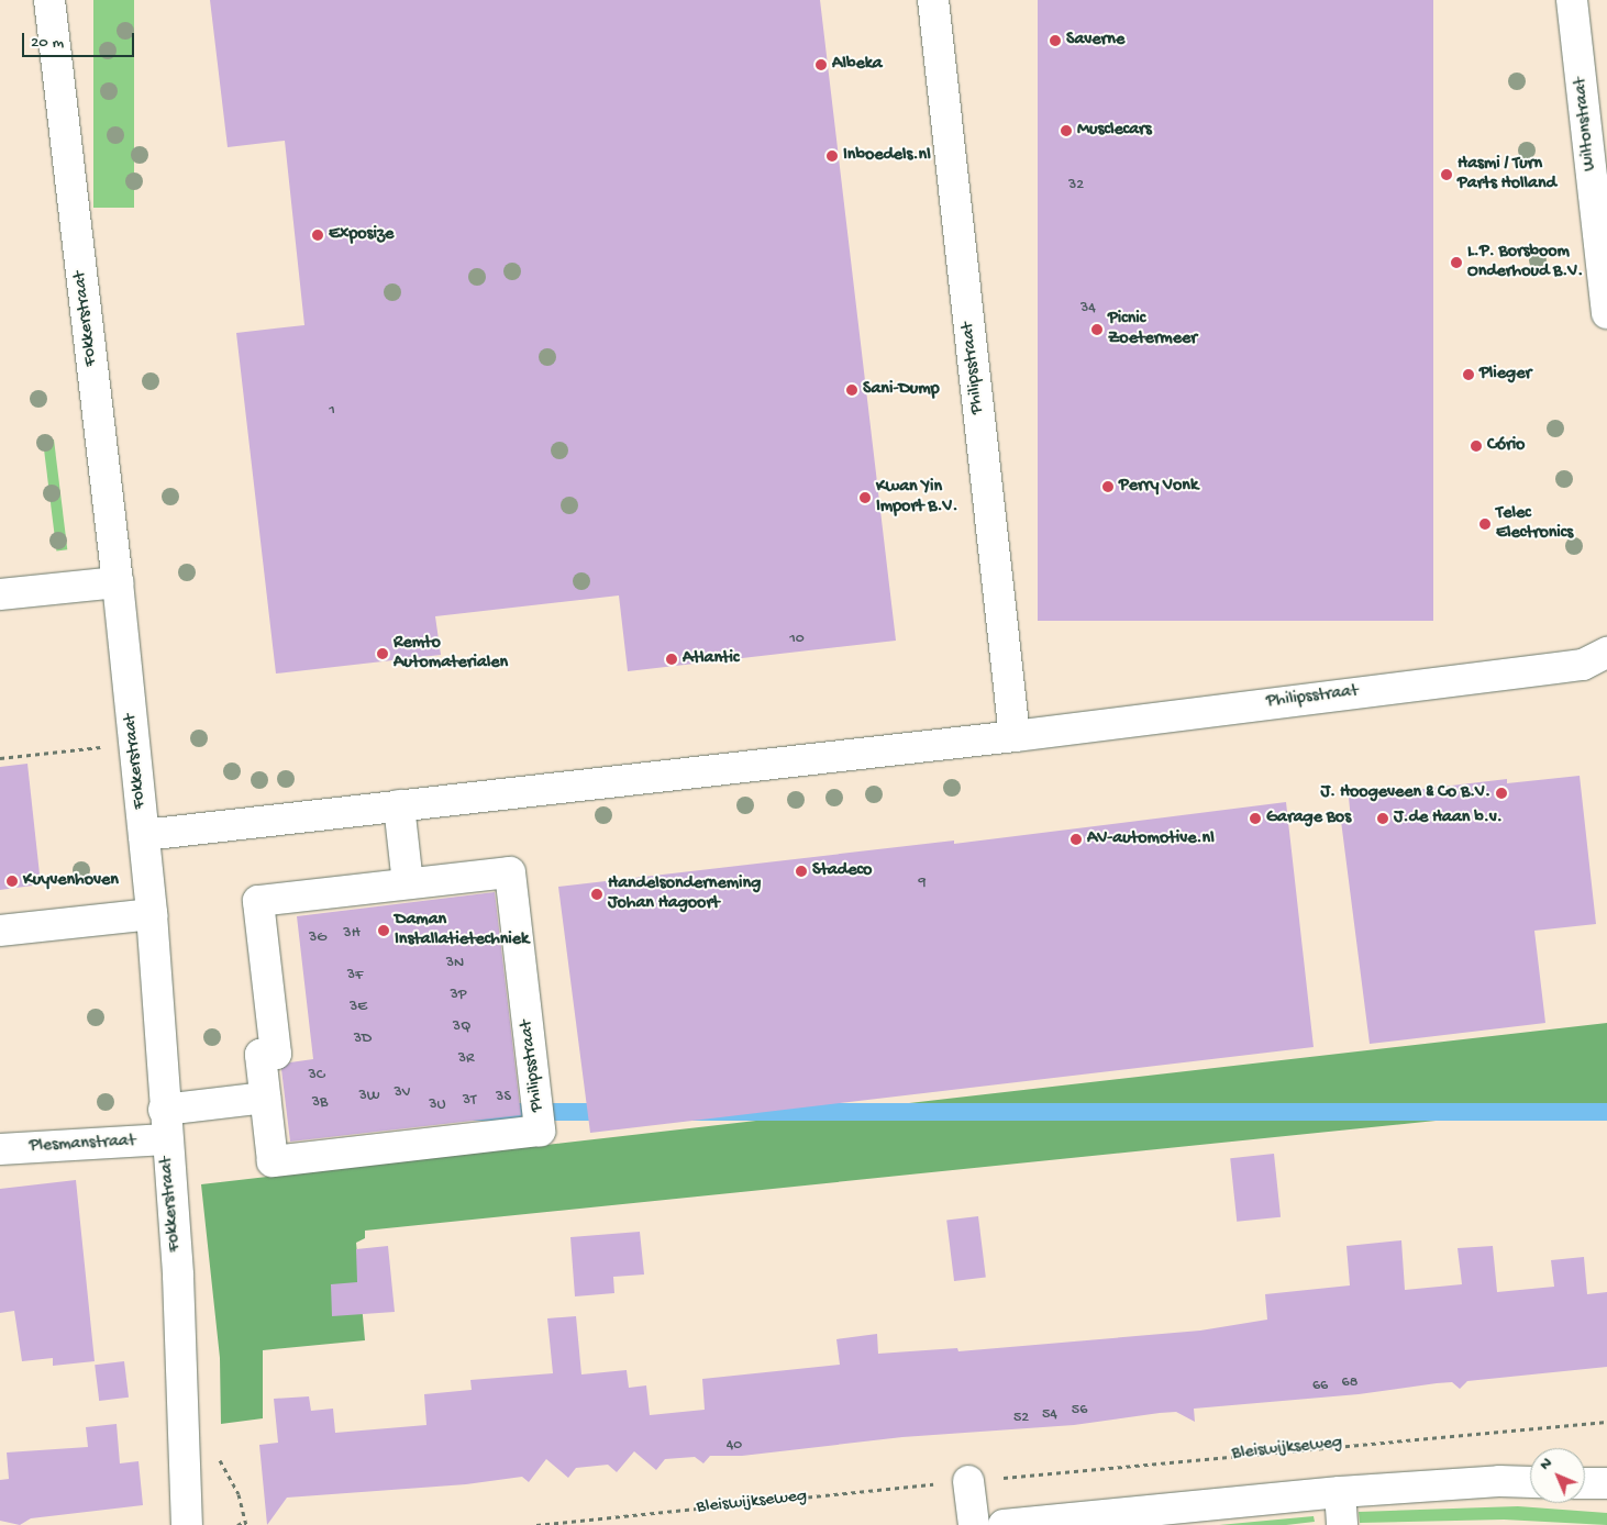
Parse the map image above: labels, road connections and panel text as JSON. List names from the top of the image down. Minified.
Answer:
{"streets":{"street":["Wiltonstraat","Fokkerstraat","Philipsstraat","Plesmanstraat"],"path":["Bleiswijkseweg"]},"crossings":[["Fokkerstraat","Philipsstraat"],["Fokkerstraat","Plesmanstraat"]],"places":["Saverne","Albeka","Musclecars","Inboedels.nl","Hasmi / Turn Parts Holland","Exposize","L.P. Borsboom Onderhoud B.V.","Picnic Zoetermeer","Plieger","Sani-Dump","Cório","Perry Vonk","Kwan Yin Import B.V.","Telec Electronics","Remto Automaterialen","Atlantic","J. Hoogeveen & Co B.V.","Garage Bos","J.de Haan b.v.","AV-automotive.nl","Stadeco","Kuyvenhoven","Handelsonderneming Johan Hagoort","Daman Installatietechniek"],"house_numbers":["32","34","1","10","9","3H","3G","3N","3F","3P","3E","3Q","3D","3R","3C","3V","3W","3S","3T","3B","3U","68","66","56","54","52","40"],"scale_bar":"20 m","north":"top left"}
